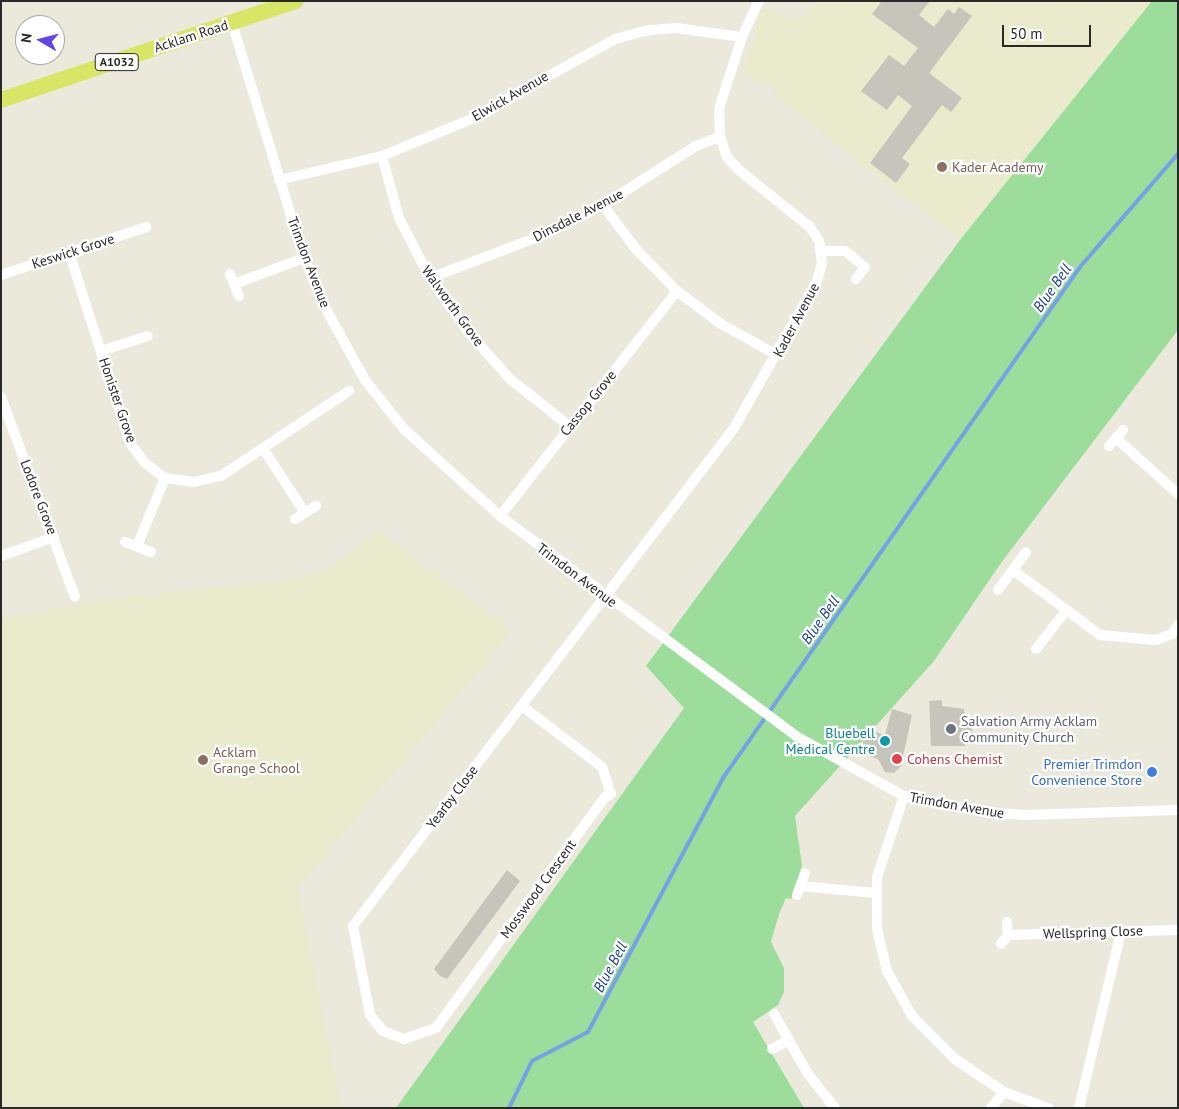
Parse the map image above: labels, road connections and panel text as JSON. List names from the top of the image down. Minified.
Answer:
{"streets":{"main road":["Acklam Road","A1032"],"street":["Elwick Avenue","Dinsdale Avenue","Keswick Grove","Trimdon Avenue","Walworth Grove","Kader Avenue","Honister Grove","Cassop Grove","Lodore Grove","Yearby Close","Mosswood Crescent","Wellspring Close"]},"crossings":[["Acklam Road","Trimdon Avenue"],["Elwick Avenue","Trimdon Avenue"],["Elwick Avenue","Walworth Grove"],["Elwick Avenue","Kader Avenue"],["Dinsdale Avenue","Walworth Grove"],["Dinsdale Avenue","Kader Avenue"],["Keswick Grove","Honister Grove"],["Trimdon Avenue","Kader Avenue"],["Trimdon Avenue","Cassop Grove"],["Trimdon Avenue","Yearby Close"],["Walworth Grove","Cassop Grove"],["Kader Avenue","Yearby Close"],["Yearby Close","Mosswood Crescent"]],"water":["Blue Bell"],"places":["Kader Academy","Salvation Army Acklam Community Church","Bluebell Medical Centre","Cohens Chemist","Acklam Grange School","Premier Trimdon Convenience Store"],"scale_bar":"50 m","north":"left"}
